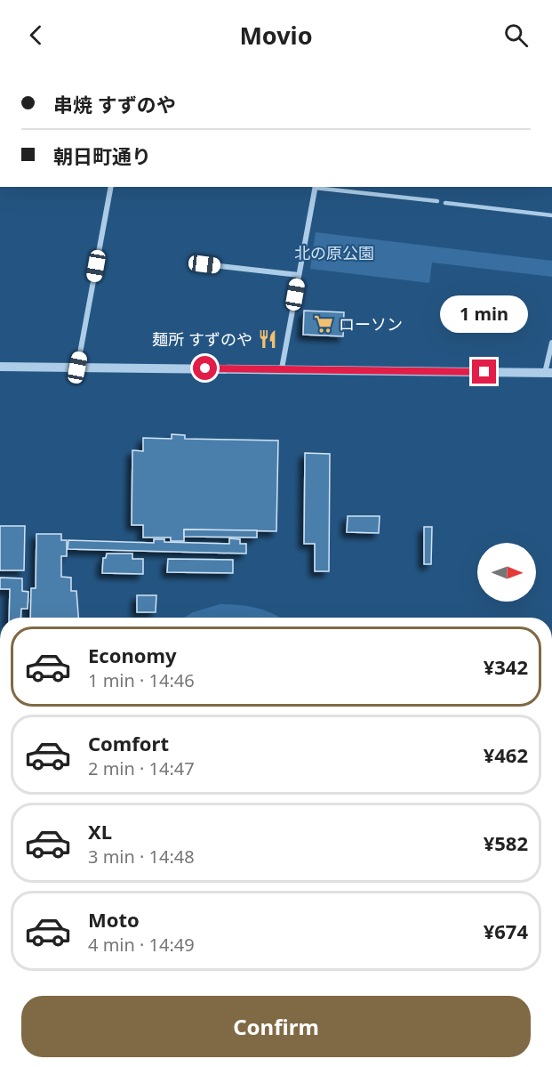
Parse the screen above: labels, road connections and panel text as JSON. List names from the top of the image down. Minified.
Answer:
{"parks":["北の原公園"],"places":{"supermarket":["ローソン"],"restaurant":["麺所 すずのや"]},"north":"right","page":{"header":"Movio","banner":["串焼 すずのや","朝日町通り"],"bubble":"1 min","list":[{"name":"Economy","note":"1 min · 14:46","value":"¥342"},{"name":"Comfort","note":"2 min · 14:47","value":"¥462"},{"name":"XL","note":"3 min · 14:48","value":"¥582"},{"name":"Moto","note":"4 min · 14:49","value":"¥674"}],"buttons":"Confirm"}}
